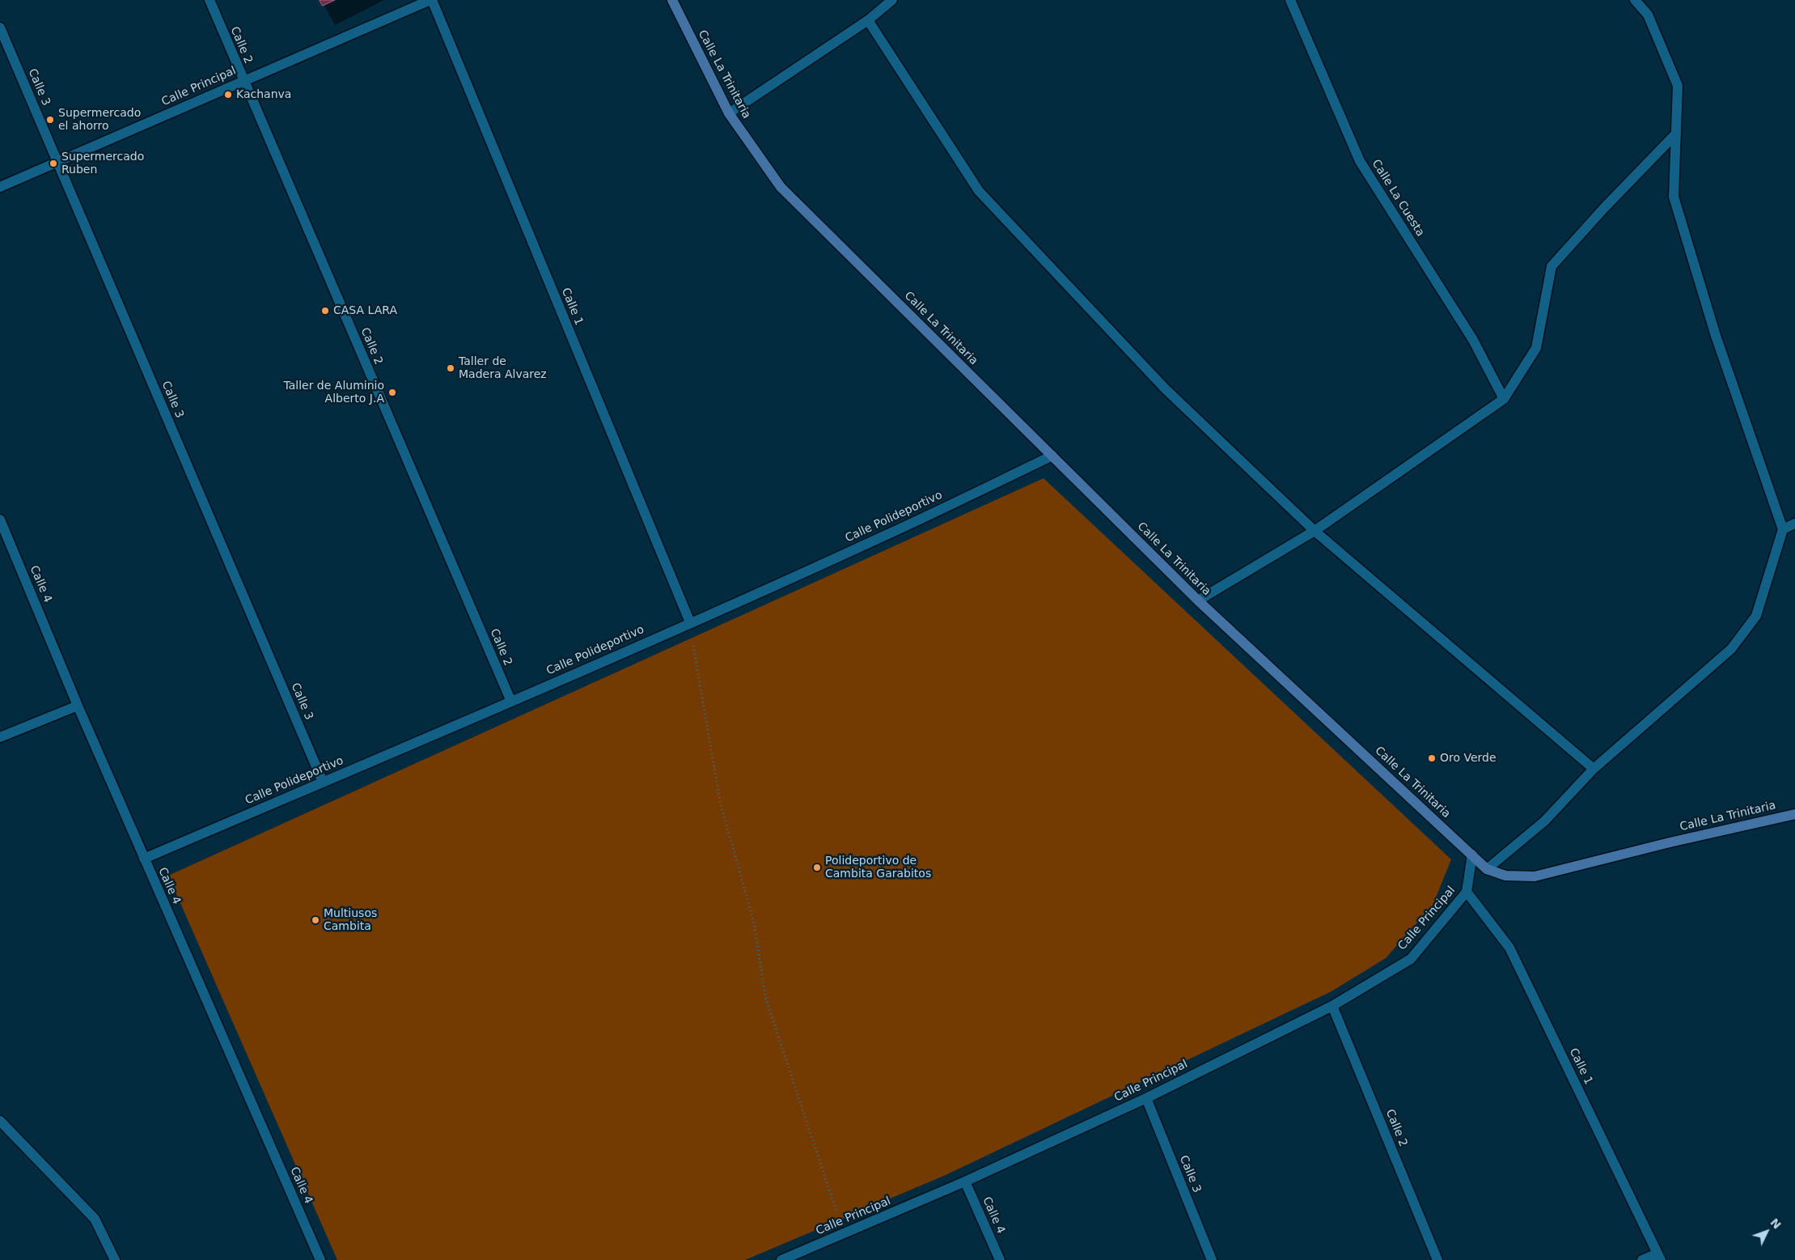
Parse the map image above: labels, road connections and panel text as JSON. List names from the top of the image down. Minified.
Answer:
{"streets":{"main road":["Calle La Trinitaria"],"street":["Calle 2","Calle Principal","Calle 3","Calle La Cuesta","Calle 1","Calle Polideportivo","Calle 4"]},"crossings":[["Calle 2","Calle Principal"],["Calle 2","Calle Polideportivo"],["Calle La Trinitaria","Calle Principal"],["Calle La Trinitaria","Calle Polideportivo"],["Calle Principal","Calle 3"],["Calle Principal","Calle 1"],["Calle Principal","Calle 4"],["Calle 3","Calle Polideportivo"],["Calle 1","Calle Polideportivo"],["Calle Polideportivo","Calle 4"]],"places":["Kachanva","Supermercado el ahorro","Supermercado Ruben","CASA LARA","Taller de Madera Alvarez","Taller de Aluminio Alberto J.A","Oro Verde","Polideportivo de Cambita Garabitos","Multiusos Cambita"],"north":"top right"}
